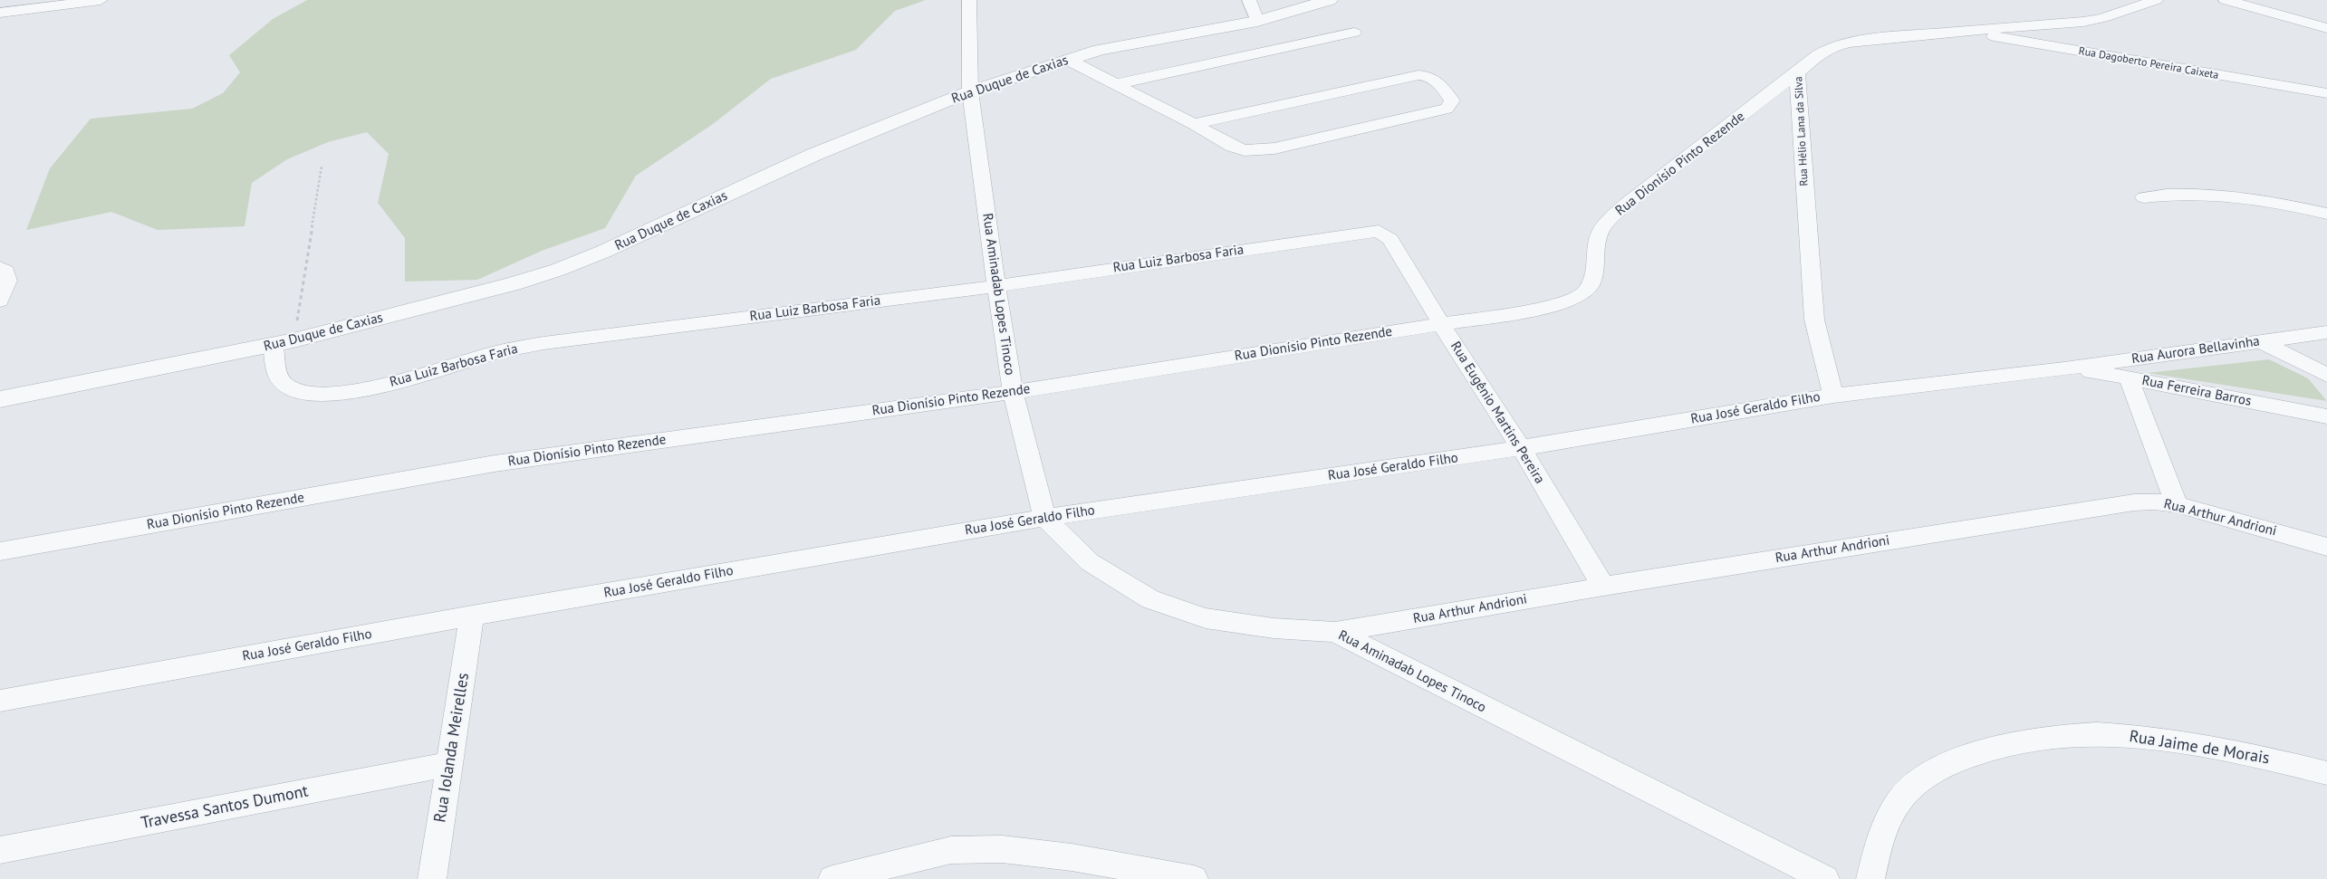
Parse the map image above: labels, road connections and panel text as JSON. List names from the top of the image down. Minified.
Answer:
{"streets":{"street":["Rua Dagoberto Pereira Caixeta","Rua Duque de Caxias","Rua Hélio Lana da Silva","Rua Dionísio Pinto Rezende","Rua Luiz Barbosa Faria","Rua Aminadab Lopes Tinoco","Rua Aurora Bellavinha","Rua Ferreira Barros","Rua José Geraldo Filho","Rua Eugênio Martins Pereira","Rua Arthur Andrioni","Rua Iolanda Meirelles","Rua Jaime de Morais","Travessa Santos Dumont"]},"crossings":[["Rua Dagoberto Pereira Caixeta","Rua Hélio Lana da Silva"],["Rua Duque de Caxias","Rua Luiz Barbosa Faria"],["Rua Duque de Caxias","Rua Aminadab Lopes Tinoco"],["Rua Hélio Lana da Silva","Rua Dionísio Pinto Rezende"],["Rua Hélio Lana da Silva","Rua José Geraldo Filho"],["Rua Dionísio Pinto Rezende","Rua Aminadab Lopes Tinoco"],["Rua Dionísio Pinto Rezende","Rua Eugênio Martins Pereira"],["Rua Luiz Barbosa Faria","Rua Aminadab Lopes Tinoco"],["Rua Luiz Barbosa Faria","Rua Eugênio Martins Pereira"],["Rua Aminadab Lopes Tinoco","Rua José Geraldo Filho"],["Rua Aminadab Lopes Tinoco","Rua Arthur Andrioni"],["Rua Aurora Bellavinha","Rua Ferreira Barros"],["Rua Aurora Bellavinha","Rua José Geraldo Filho"],["Rua Ferreira Barros","Rua José Geraldo Filho"],["Rua José Geraldo Filho","Rua Eugênio Martins Pereira"],["Rua José Geraldo Filho","Rua Iolanda Meirelles"],["Rua Eugênio Martins Pereira","Rua Arthur Andrioni"],["Rua Iolanda Meirelles","Travessa Santos Dumont"]]}
